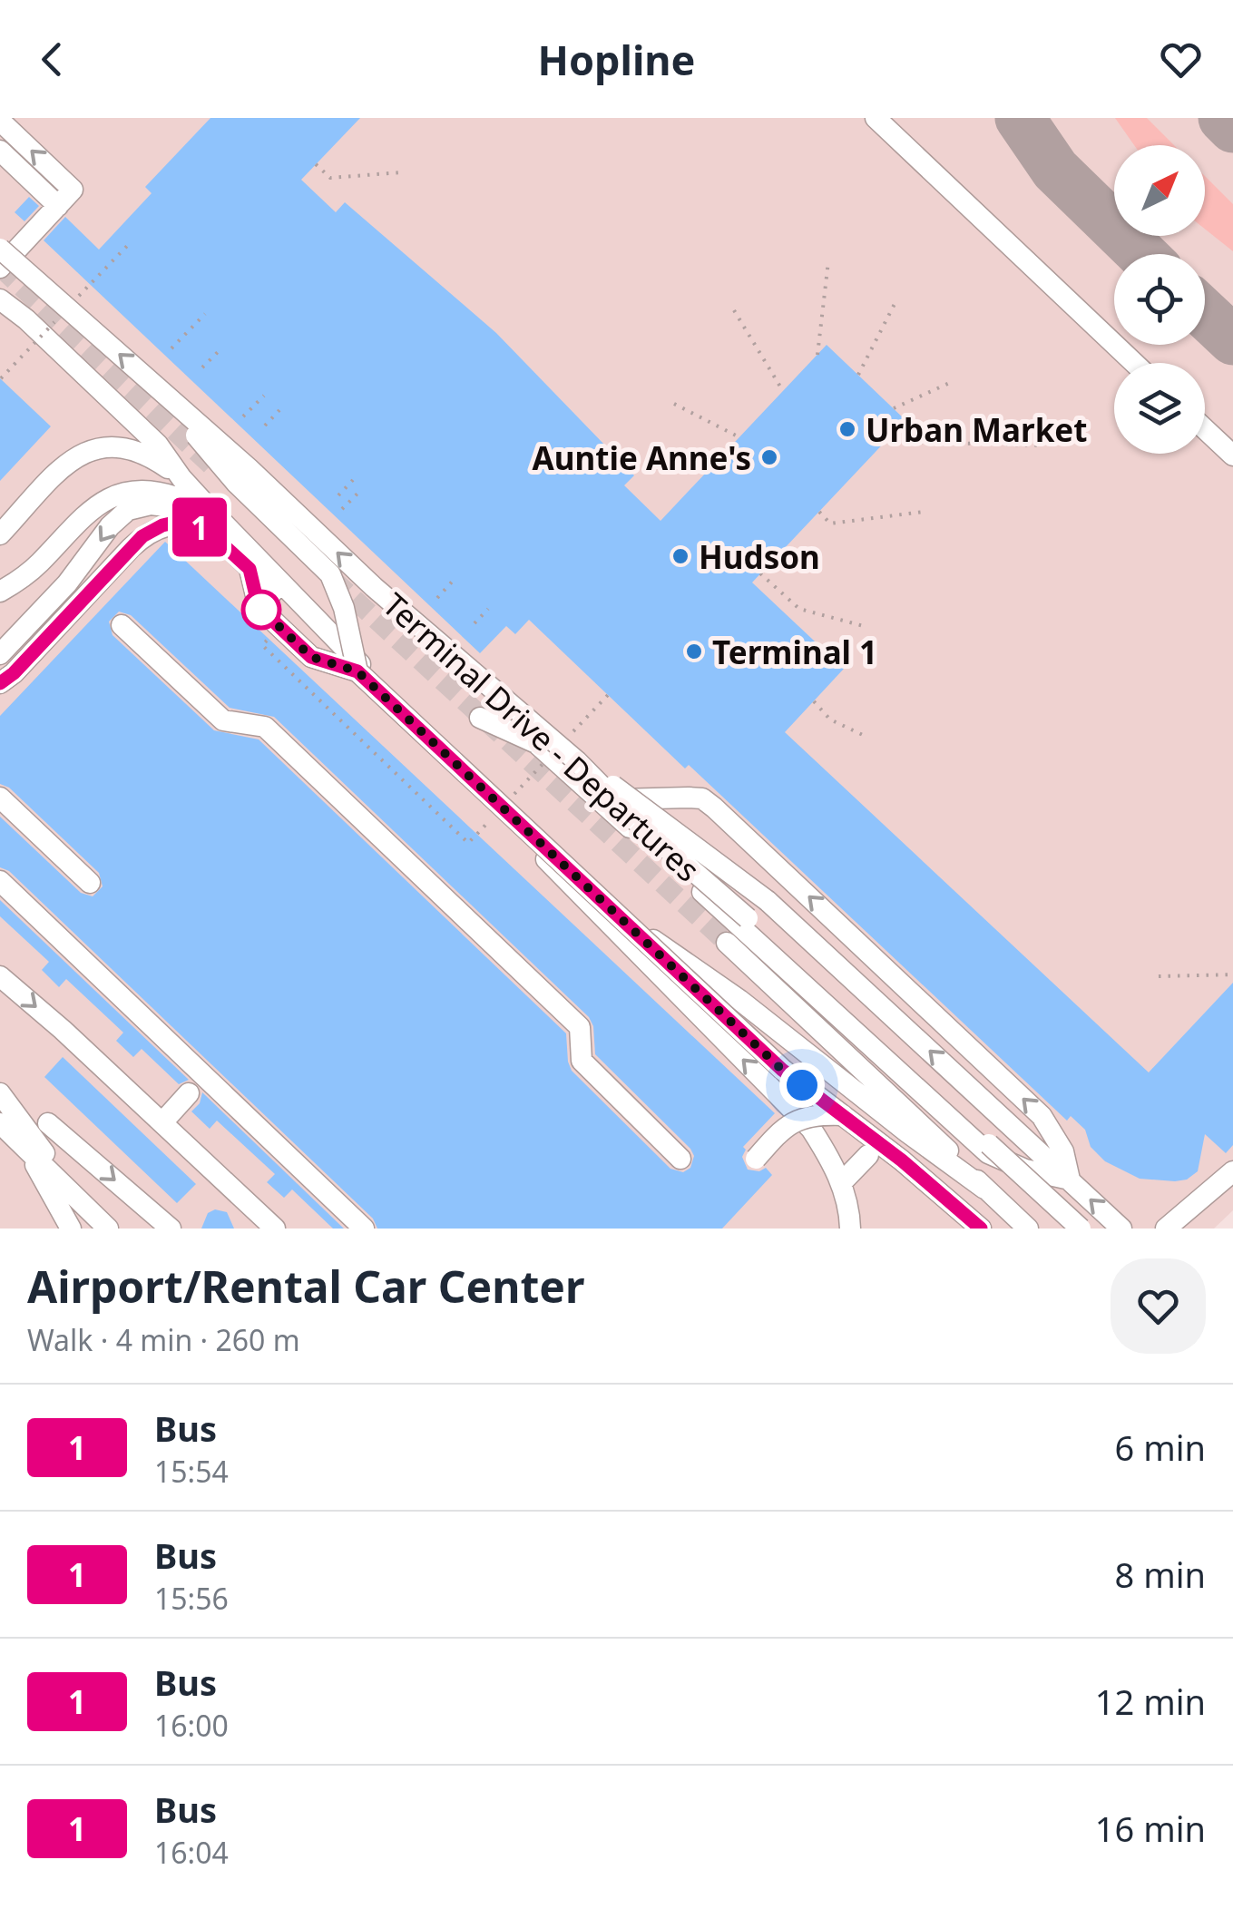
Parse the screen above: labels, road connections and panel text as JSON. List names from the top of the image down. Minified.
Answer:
{"streets":{"street":["Terminal Drive - Departures"]},"places":["Urban Market","Auntie Anne's","Hudson","Terminal 1"],"lines":["bus line 1"],"north":"top right","page":{"header":"Hopline","on_map":"1","heading":["Airport/Rental Car Center","Walk · 4 min · 260 m"],"list":[{"mark":"1","name":"Bus","note":"15:54","value":"6 min"},{"mark":"1","name":"Bus","note":"15:56","value":"8 min"},{"mark":"1","name":"Bus","note":"16:00","value":"12 min"},{"mark":"1","name":"Bus","note":"16:04","value":"16 min"}]}}
